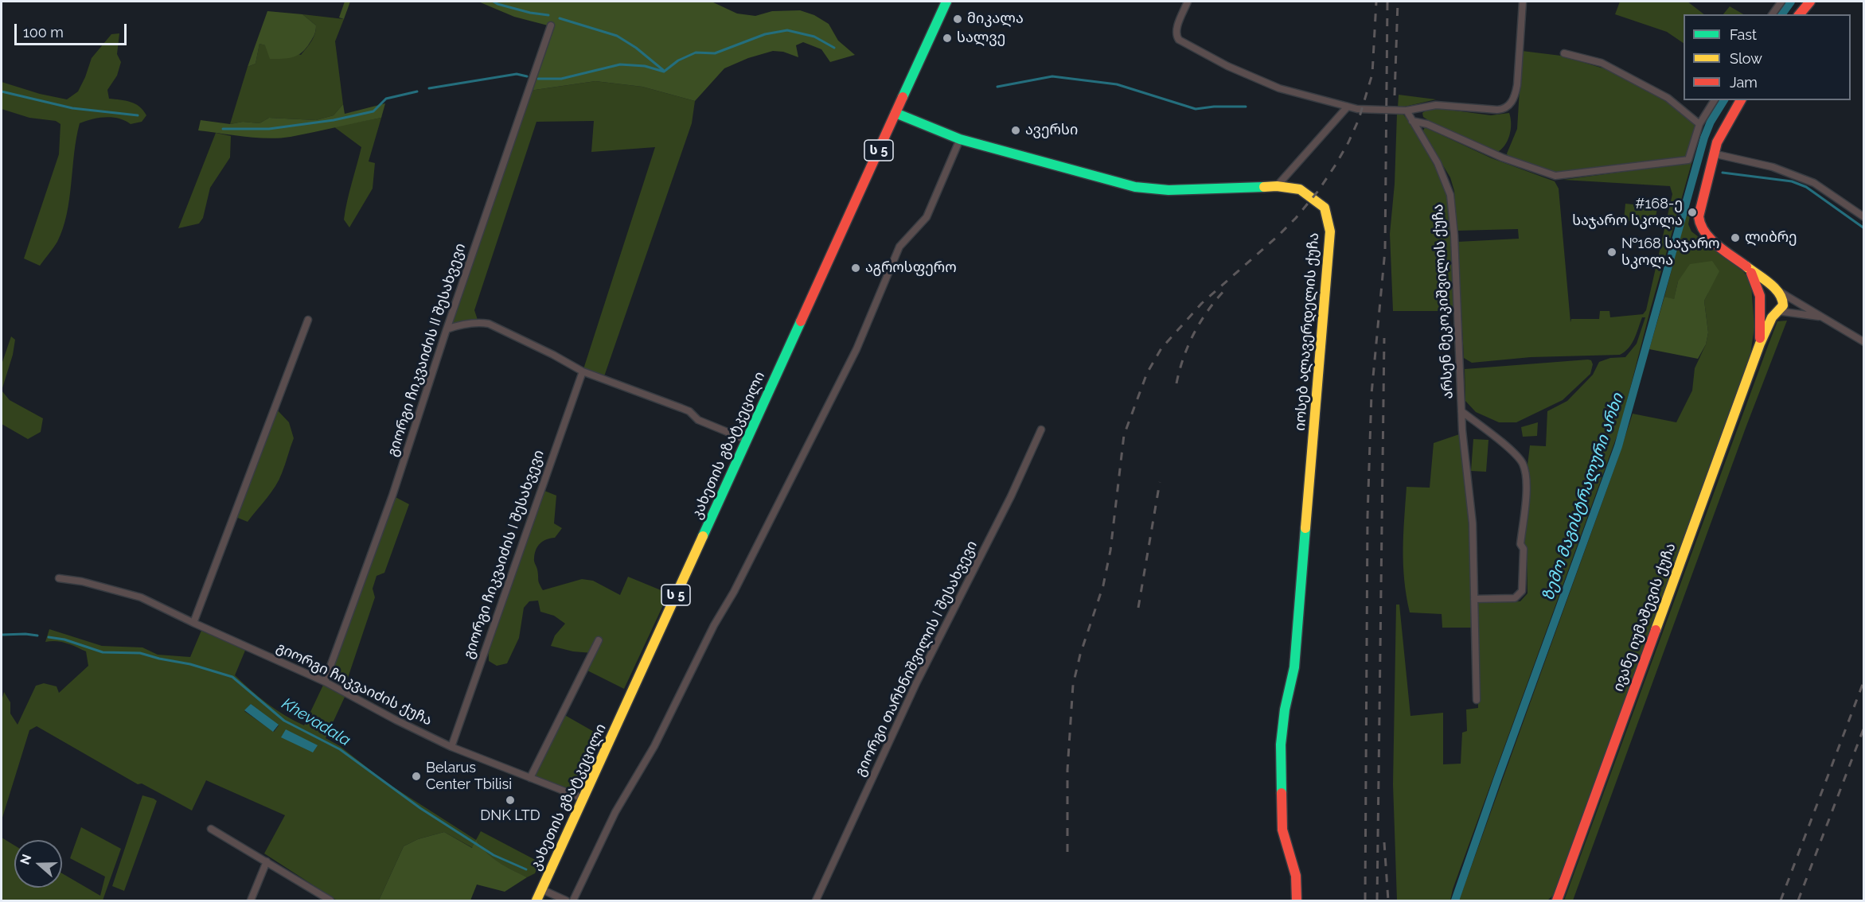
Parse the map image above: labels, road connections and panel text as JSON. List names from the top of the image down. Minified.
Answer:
{"streets":{"main road":["ს 5","იოსებ ალავერდელის ქუჩა","კახეთის გზატკეცილი","ივანე იუმაშევის ქუჩა"],"street":["არსენ მეკოკიშვილის ქუჩა","გიორგი ჩიკვაიძის II შესახვევი","გიორგი ჩიკვაიძის I შესახვევი","გიორგი თარხნიშვილის I შესახვევი","გიორგი ჩიკვაიძის ქუჩა"]},"crossings":[["იოსებ ალავერდელის ქუჩა","კახეთის გზატკეცილი"],["გიორგი ჩიკვაიძის II შესახვევი","გიორგი ჩიკვაიძის ქუჩა"],["კახეთის გზატკეცილი","გიორგი ჩიკვაიძის ქუჩა"],["გიორგი ჩიკვაიძის I შესახვევი","გიორგი ჩიკვაიძის ქუჩა"]],"water":["ზემო მაგისტრალური არხი","Khevadala"],"places":["მიკალა","სალვე","ავერსი","#168-ე საჯარო სკოლა","ლიბრე","№168 საჯარო სკოლა","აგროსფერო","Belarus Center Tbilisi","DNK LTD"],"legend":["Fast","Slow","Jam"],"scale_bar":"100 m","north":"left"}
